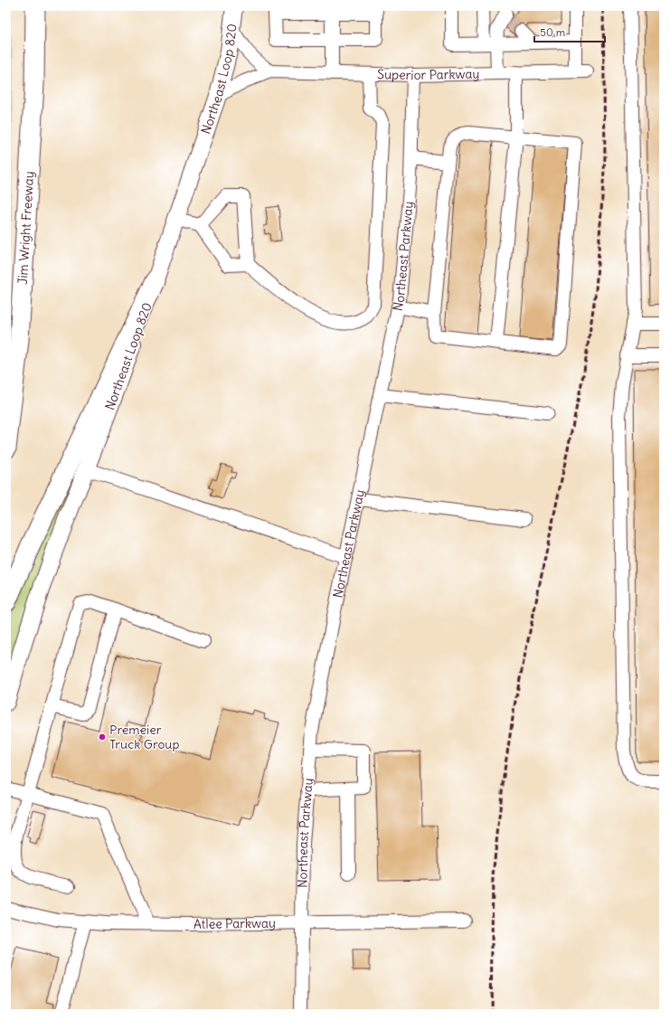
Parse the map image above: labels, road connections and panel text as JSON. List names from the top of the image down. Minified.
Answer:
{"streets":{"highway":["Jim Wright Freeway"],"main road":["Northeast Loop 820"],"street":["Superior Parkway","Northeast Parkway","Atlee Parkway"]},"crossings":[["Superior Parkway","Northeast Parkway"],["Northeast Parkway","Atlee Parkway"]],"places":["Premeier Truck Group"],"scale_bar":"50 m"}
